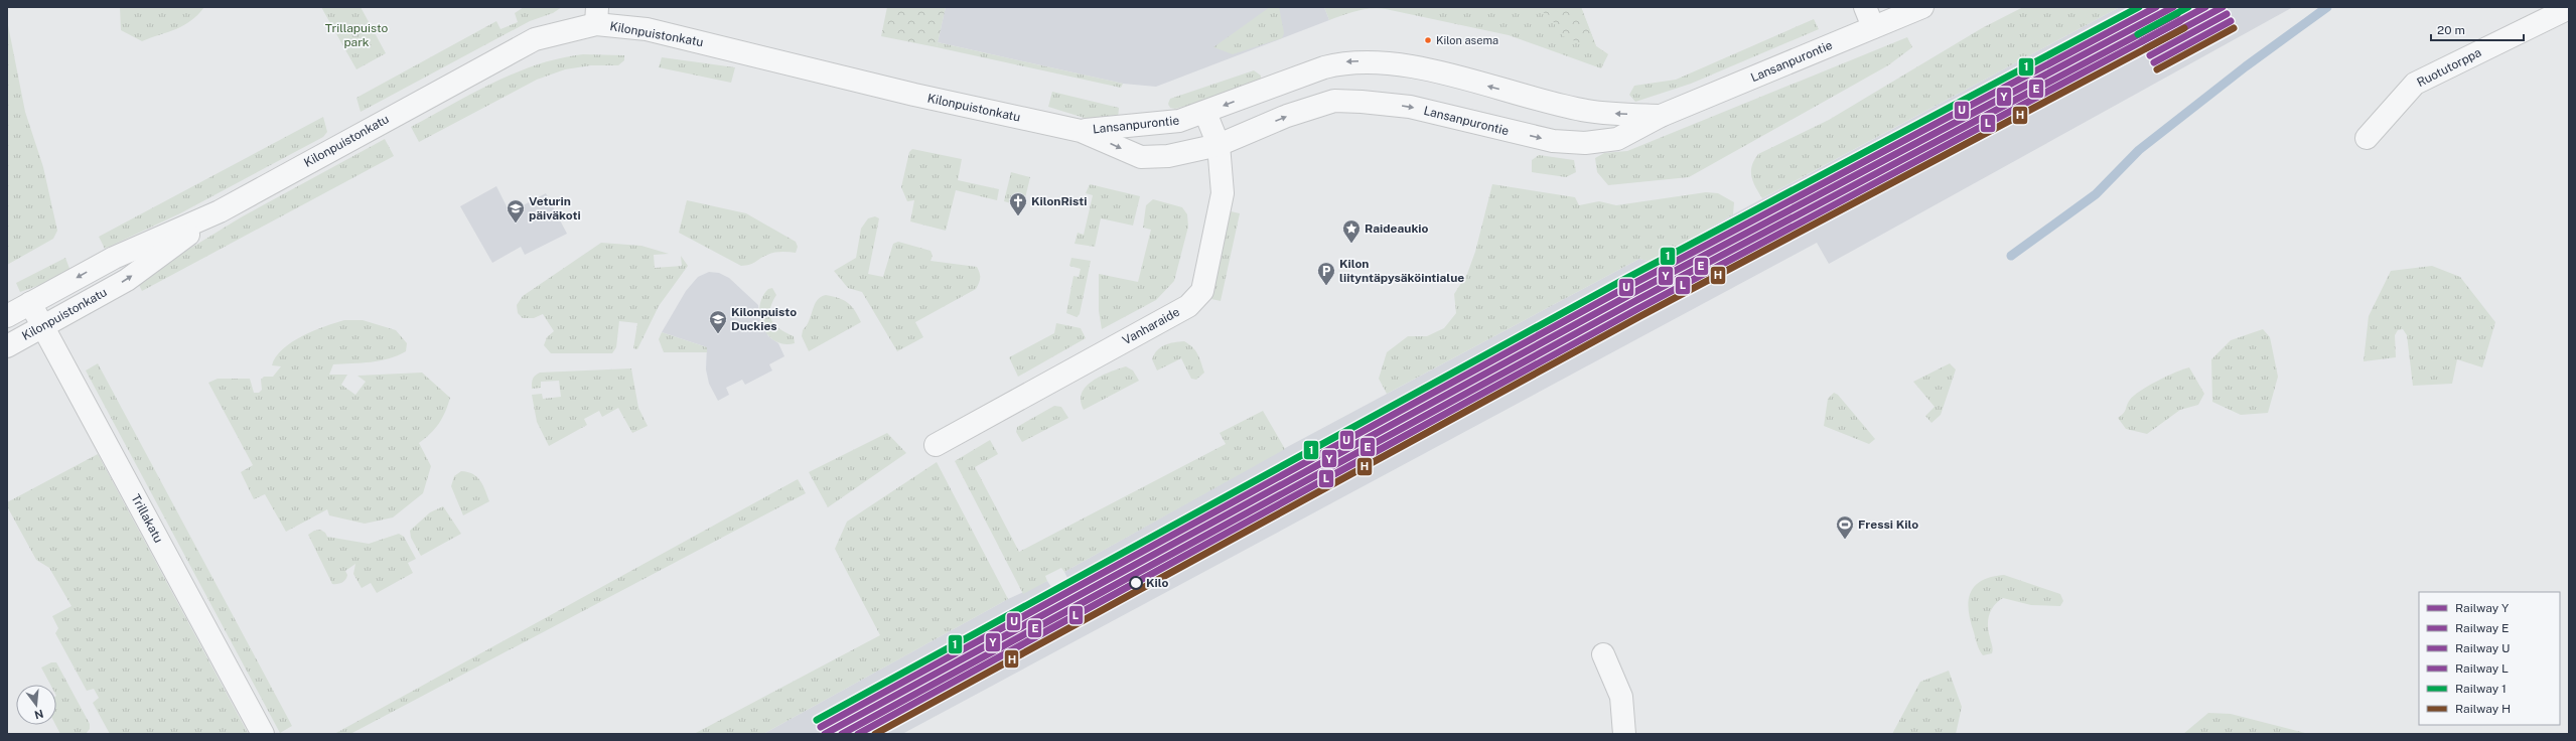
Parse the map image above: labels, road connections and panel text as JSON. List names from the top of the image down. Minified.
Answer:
{"streets":{"street":["Kilonpuistonkatu","Lansanpurontie","Ruotutorppa","Vanharaide","Trillakatu"]},"crossings":[["Kilonpuistonkatu","Lansanpurontie"],["Kilonpuistonkatu","Trillakatu"],["Lansanpurontie","Vanharaide"]],"parks":["Trillapuisto park"],"places":{"other":["Kilon asema","Kilo"],"church":["KilonRisti"],"school or university":["Veturin päiväkoti","Kilonpuisto Duckies"],"place":["Raideaukio"],"parking":["Kilon liityntäpysäköintialue"],"sports":["Fressi Kilo"]},"lines":["rail line Y","rail line U","rail line 1","rail line E","rail line L","rail line H"],"legend":["Railway Y","Railway E","Railway U","Railway L","Railway 1","Railway H"],"scale_bar":"20 m","north":"bottom"}
